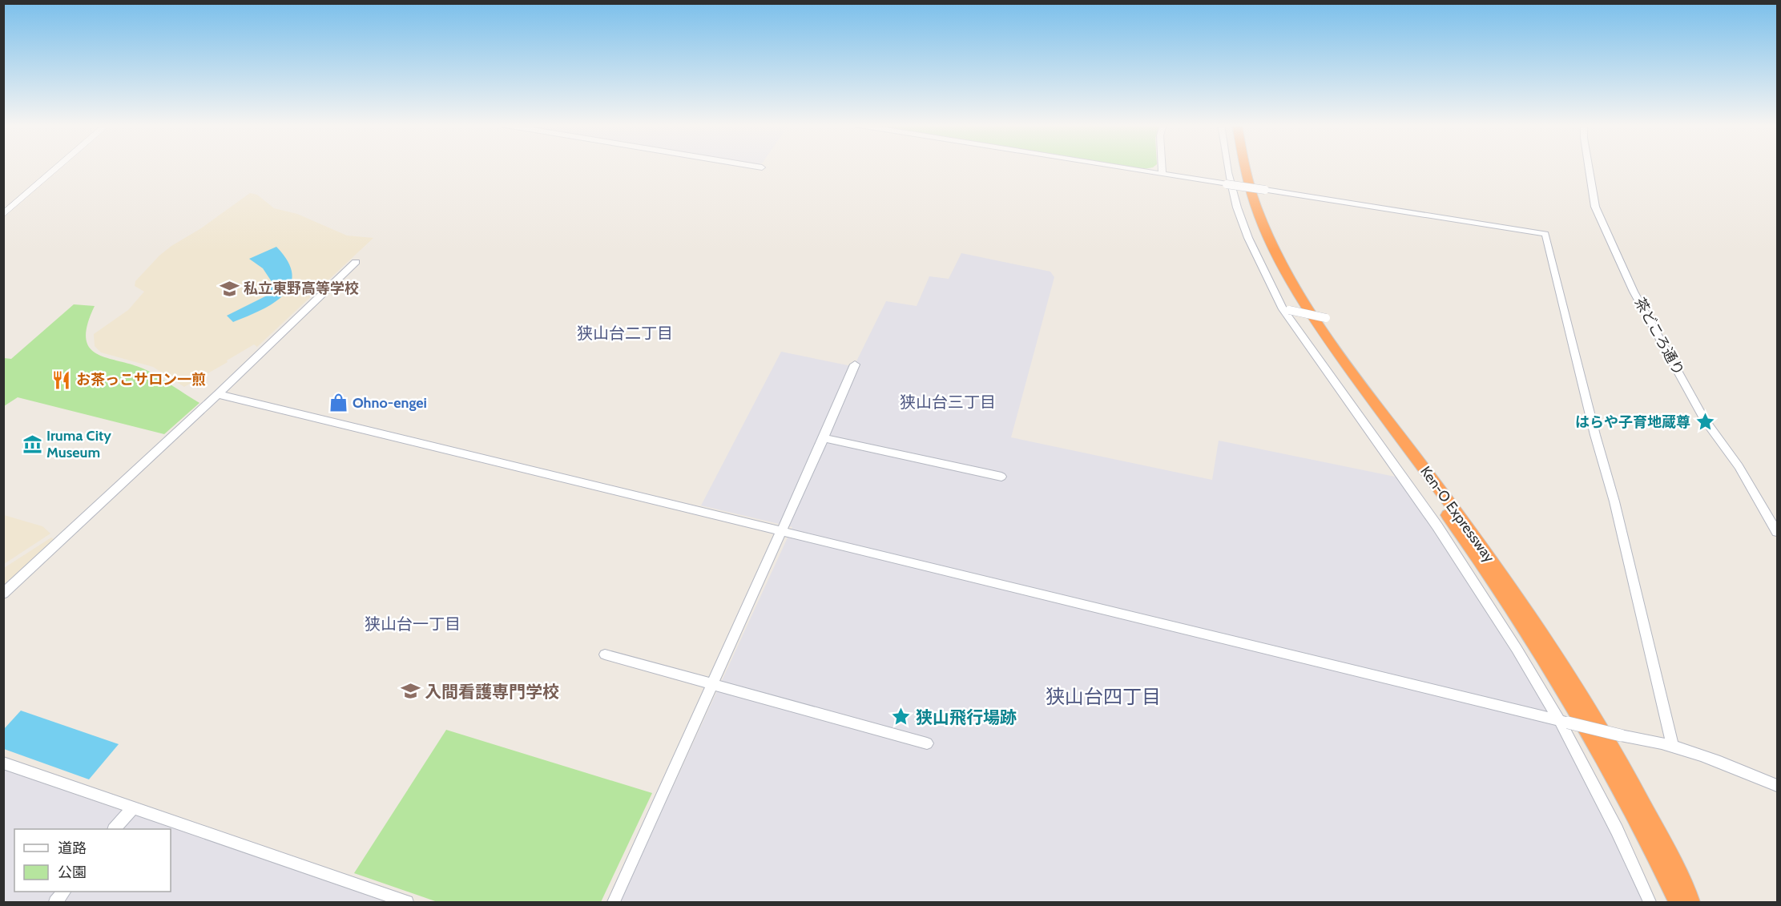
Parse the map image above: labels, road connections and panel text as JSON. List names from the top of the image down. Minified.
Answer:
{"streets":{"highway":["Ken-O Expressway"],"street":["茶どころ通り"]},"districts":["狭山台二丁目","狭山台三丁目","狭山台一丁目","狭山台四丁目"],"places":{"school or university":["私立東野高等学校","入間看護専門学校"],"restaurant":["お茶っこサロン一煎"],"shop":["Ohno-engei"],"place":["はらや子育地蔵尊","狭山飛行場跡"],"museum":["Iruma City Museum"]},"legend":["道路","公園"]}
